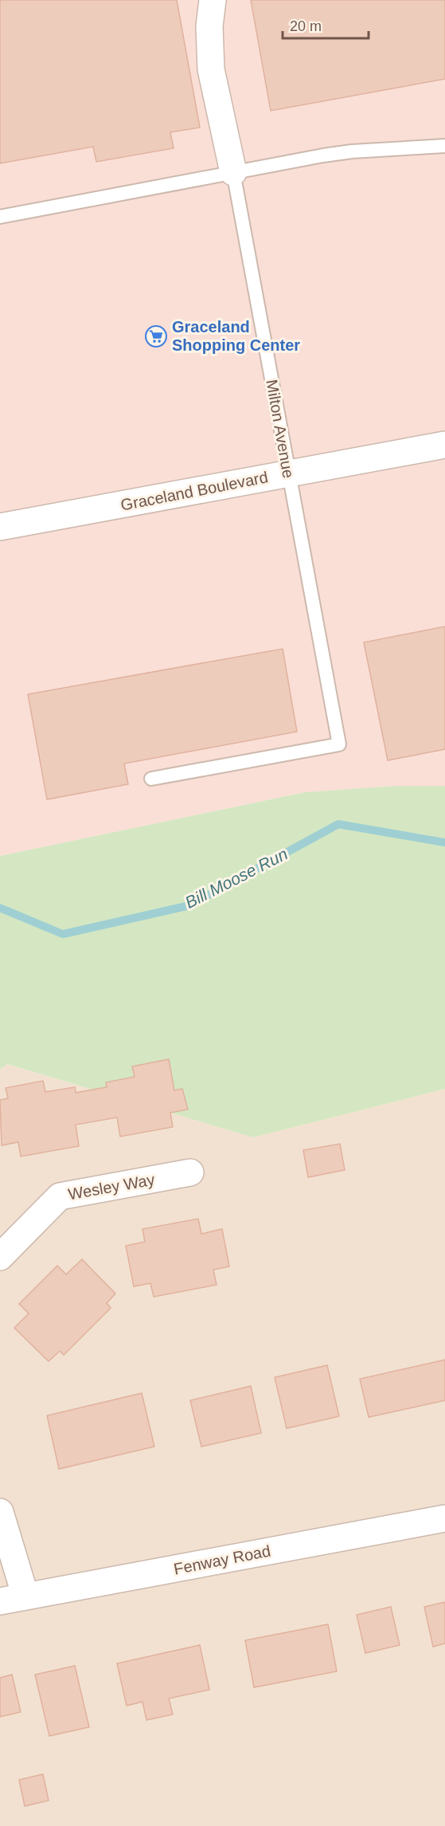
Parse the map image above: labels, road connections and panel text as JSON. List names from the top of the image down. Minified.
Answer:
{"streets":{"street":["Milton Avenue","Graceland Boulevard","Wesley Way","Fenway Road"]},"crossings":[["Milton Avenue","Graceland Boulevard"]],"water":["Bill Moose Run"],"places":{"supermarket":["Graceland Shopping Center"]},"scale_bar":"20 m"}
